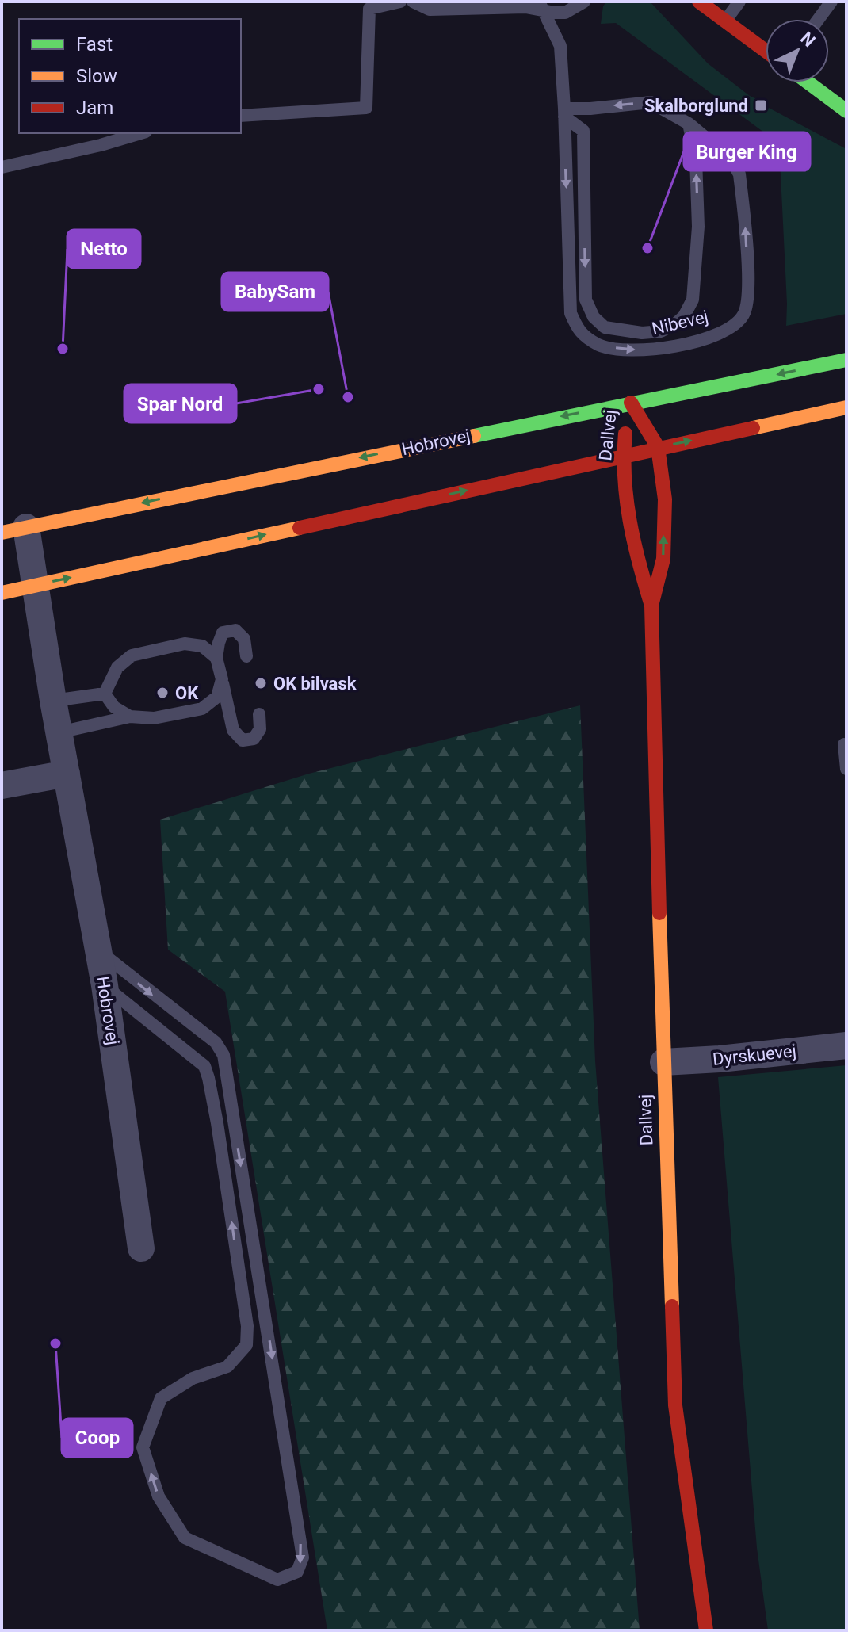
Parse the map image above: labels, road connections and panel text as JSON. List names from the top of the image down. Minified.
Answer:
{"streets":{"main road":["Dallvej","Hobrovej"],"street":["Dyrskuevej"],"lane":["Nibevej"]},"crossings":[["Dallvej","Hobrovej"],["Dallvej","Dyrskuevej"]],"places":{"transit":["Skalborglund"],"other":["Burger King","Netto","Spar Nord","BabySam","OK bilvask","OK","Coop"]},"legend":["Fast","Slow","Jam"],"north":"top right"}
